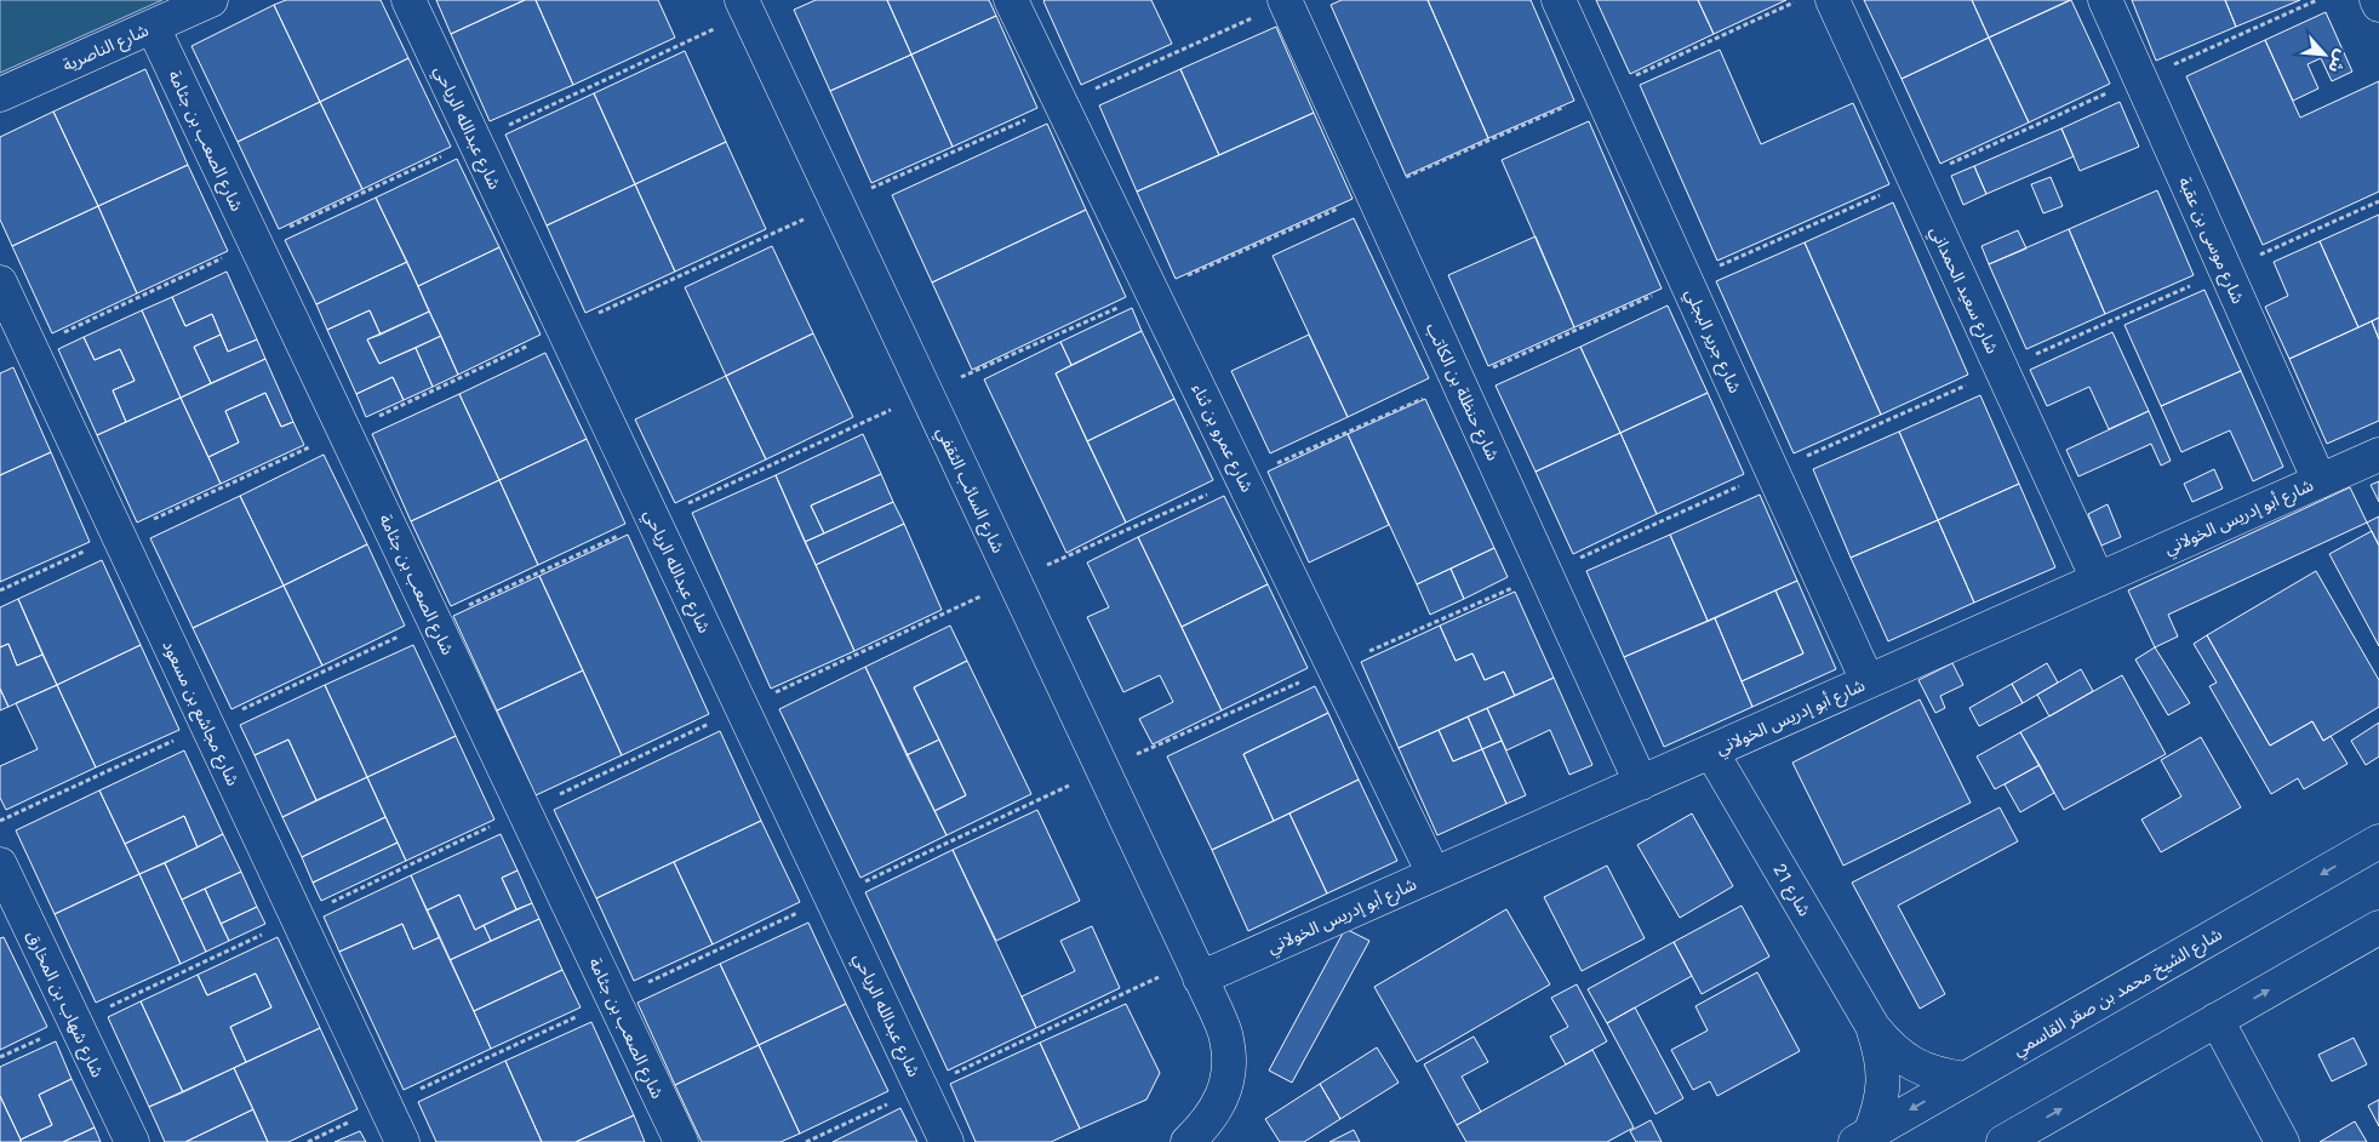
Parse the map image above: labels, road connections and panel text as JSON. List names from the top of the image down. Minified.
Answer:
{"streets":{"street":["شارع الناصرية","شارع عبدالله الرياحي","شارع الصعب بن جثامة","شارع موسى بن عقبة","شارع سعيد الحمداني","شارع جرير البجلي","شارع حنظلة بن الكاتب","شارع عمرو بن ثناء","شارع السائب الثقفي","شارع أبو إدريس الخولاني","شارع مجاشع بن مسعود","شارع 21","شارع الشيخ محمد بن صقر القاسمي","شارع شهاب بن المخارق"]},"crossings":[["شارع الناصرية","شارع الصعب بن جثامة"],["شارع موسى بن عقبة","شارع أبو إدريس الخولاني"],["شارع سعيد الحمداني","شارع أبو إدريس الخولاني"],["شارع جرير البجلي","شارع أبو إدريس الخولاني"],["شارع حنظلة بن الكاتب","شارع أبو إدريس الخولاني"],["شارع عمرو بن ثناء","شارع أبو إدريس الخولاني"],["شارع السائب الثقفي","شارع أبو إدريس الخولاني"],["شارع أبو إدريس الخولاني","شارع 21"],["شارع 21","شارع الشيخ محمد بن صقر القاسمي"]],"north":"bottom right"}
